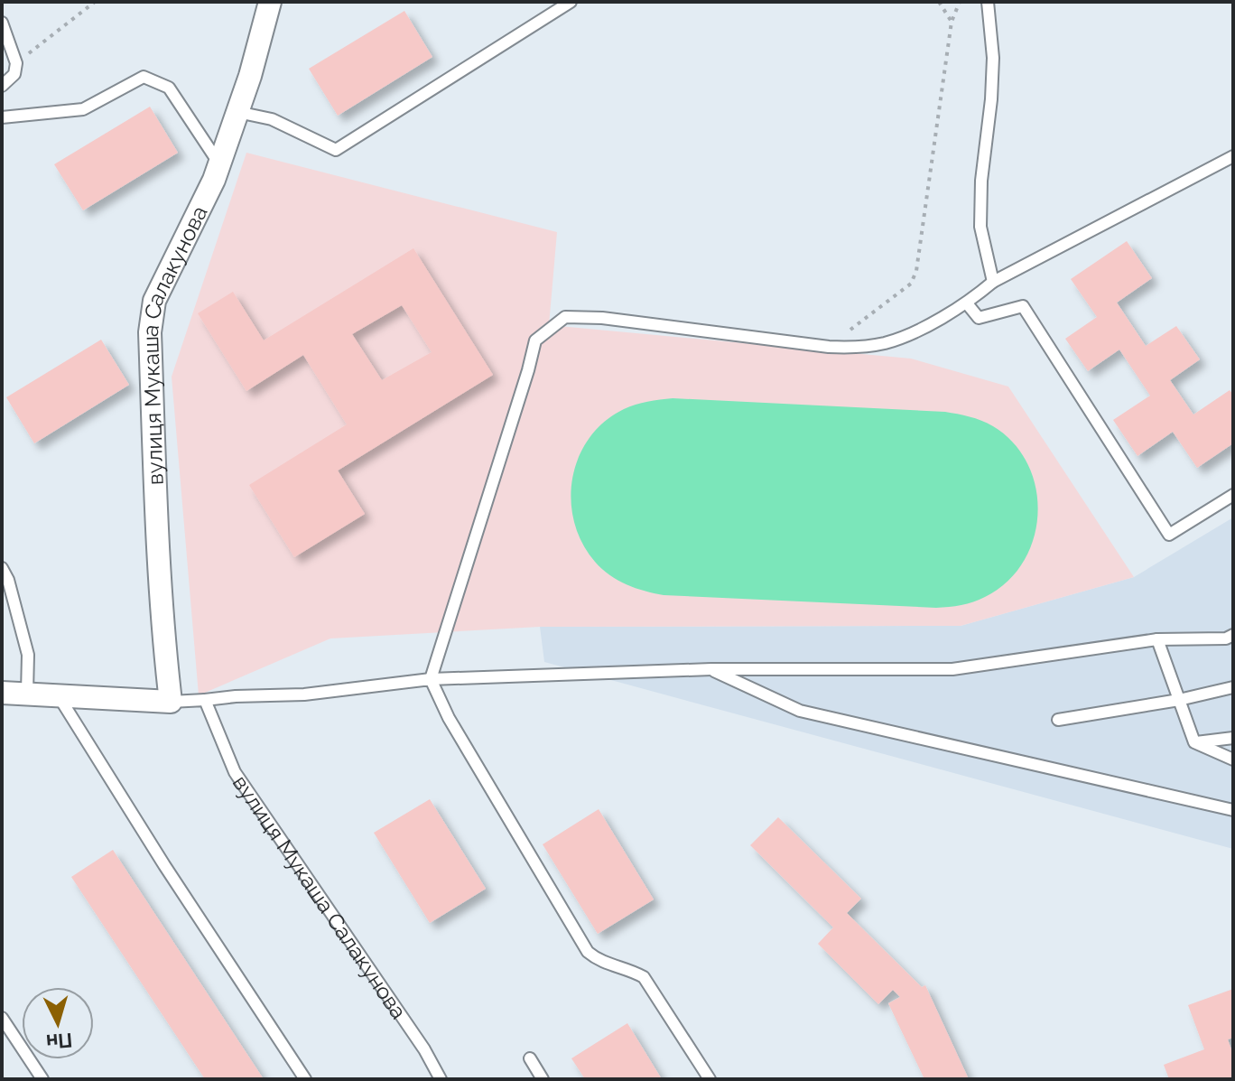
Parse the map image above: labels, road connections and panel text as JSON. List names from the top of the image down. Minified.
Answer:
{"streets":{"street":["вулиця Мукаша Салакунова"]},"north":"bottom"}
